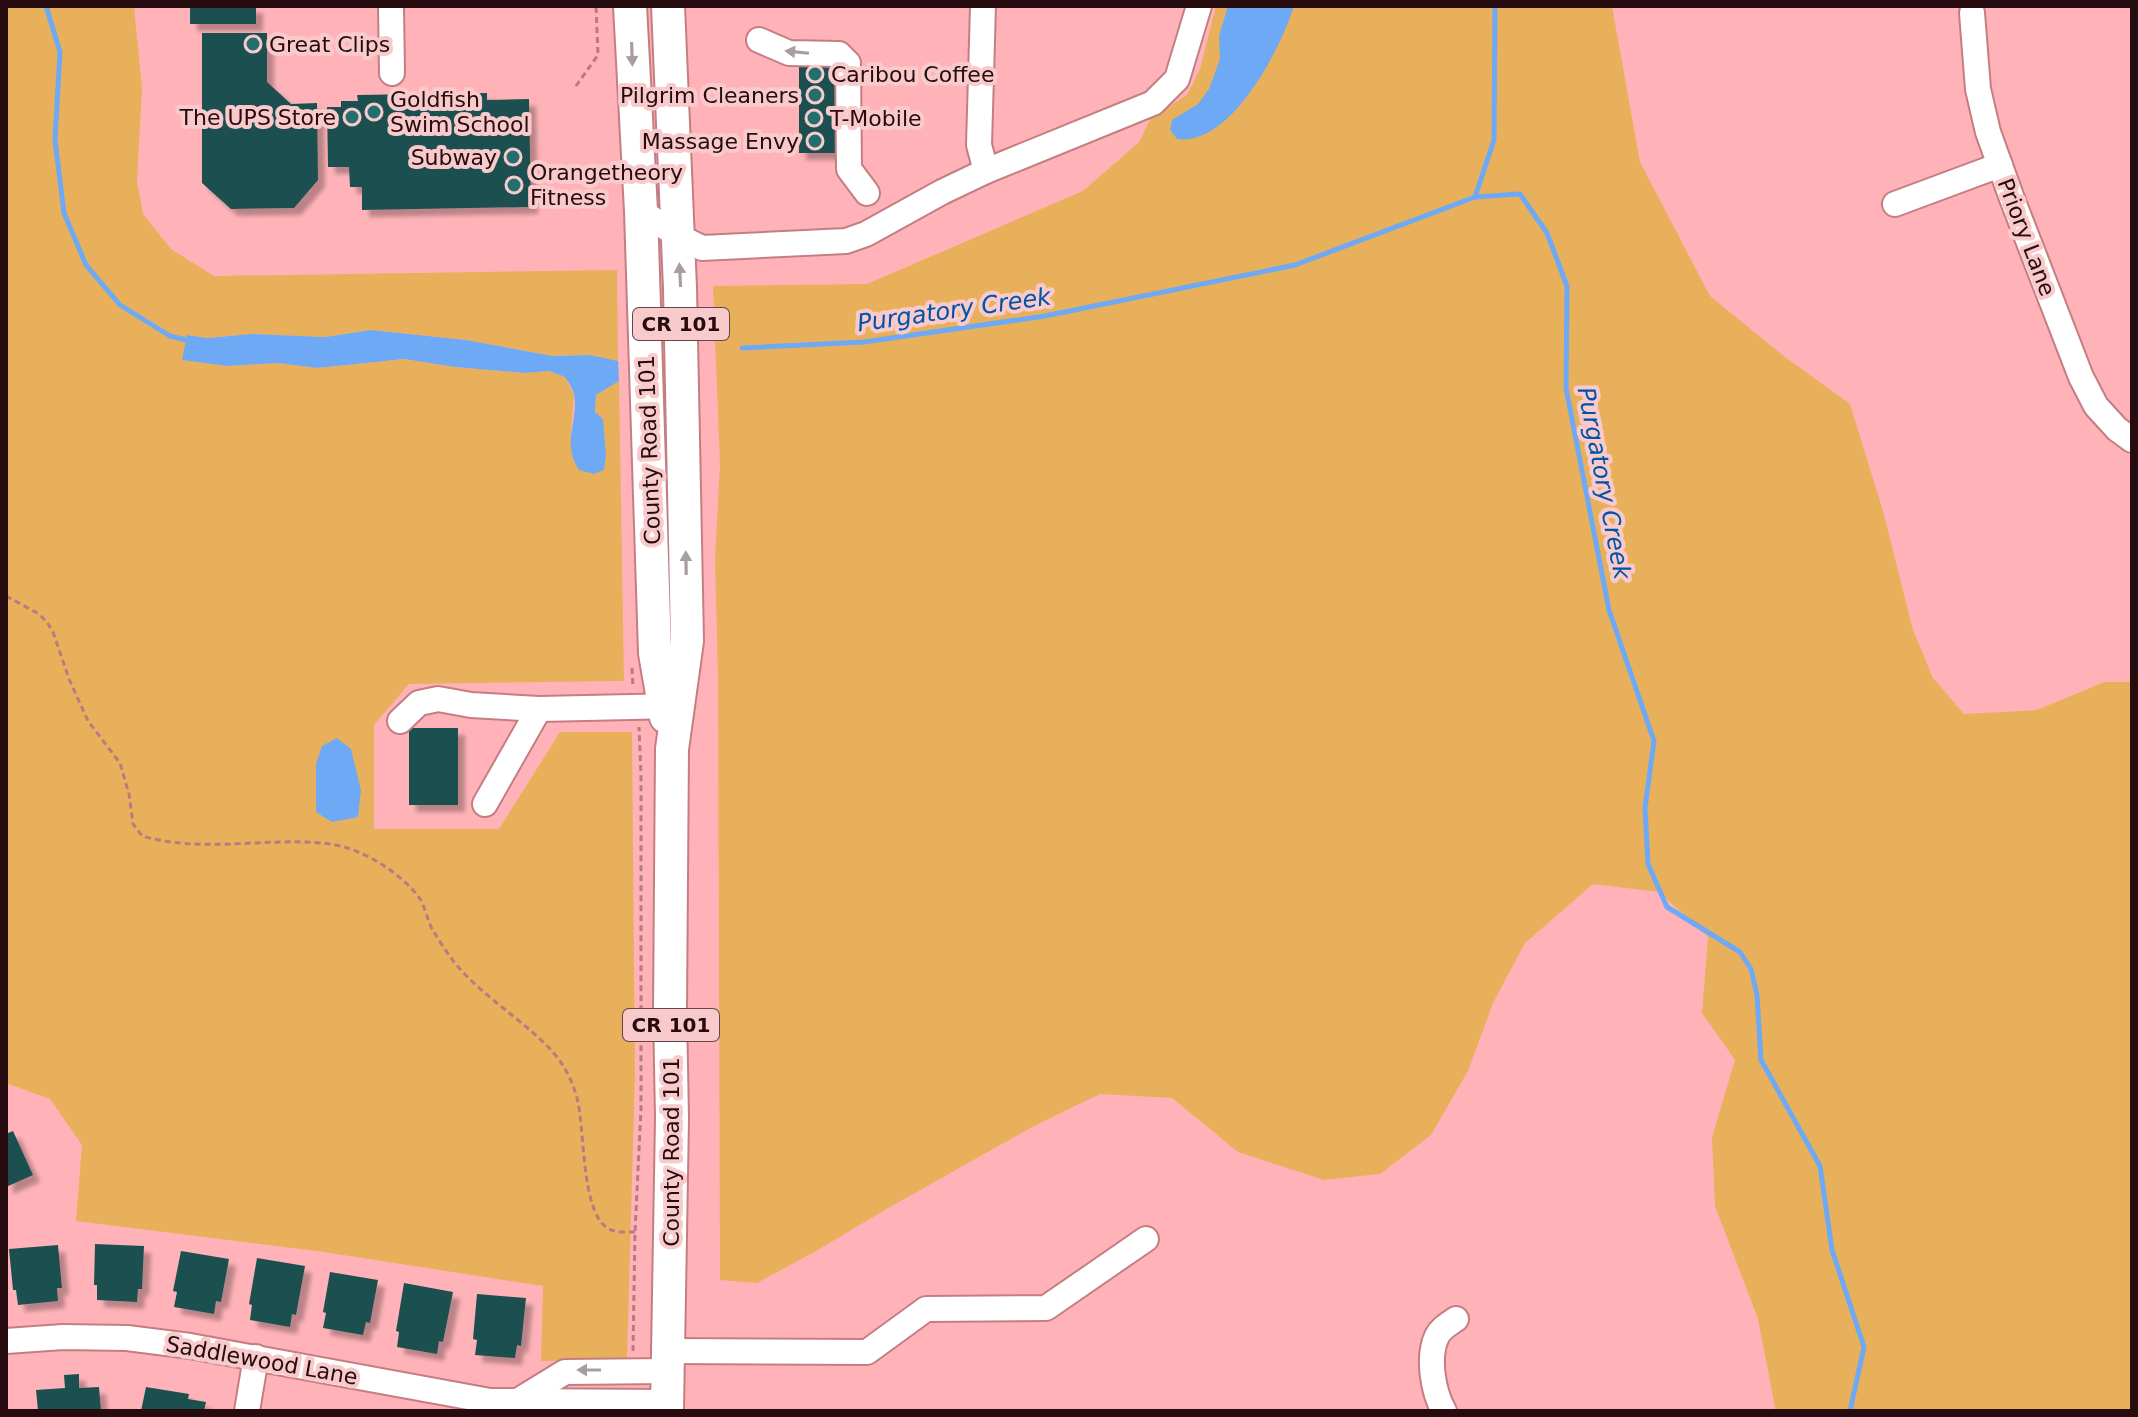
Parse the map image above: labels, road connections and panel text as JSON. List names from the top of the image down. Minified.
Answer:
{"streets":{"main road":["CR 101","County Road 101"],"street":["Priory Lane","Saddlewood Lane"]},"crossings":[["County Road 101","Saddlewood Lane"]],"water":["Purgatory Creek"],"places":["Great Clips","Caribou Coffee","Pilgrim Cleaners","Goldfish Swim School","The UPS Store","T-Mobile","Massage Envy","Subway","Orangetheory Fitness"]}
